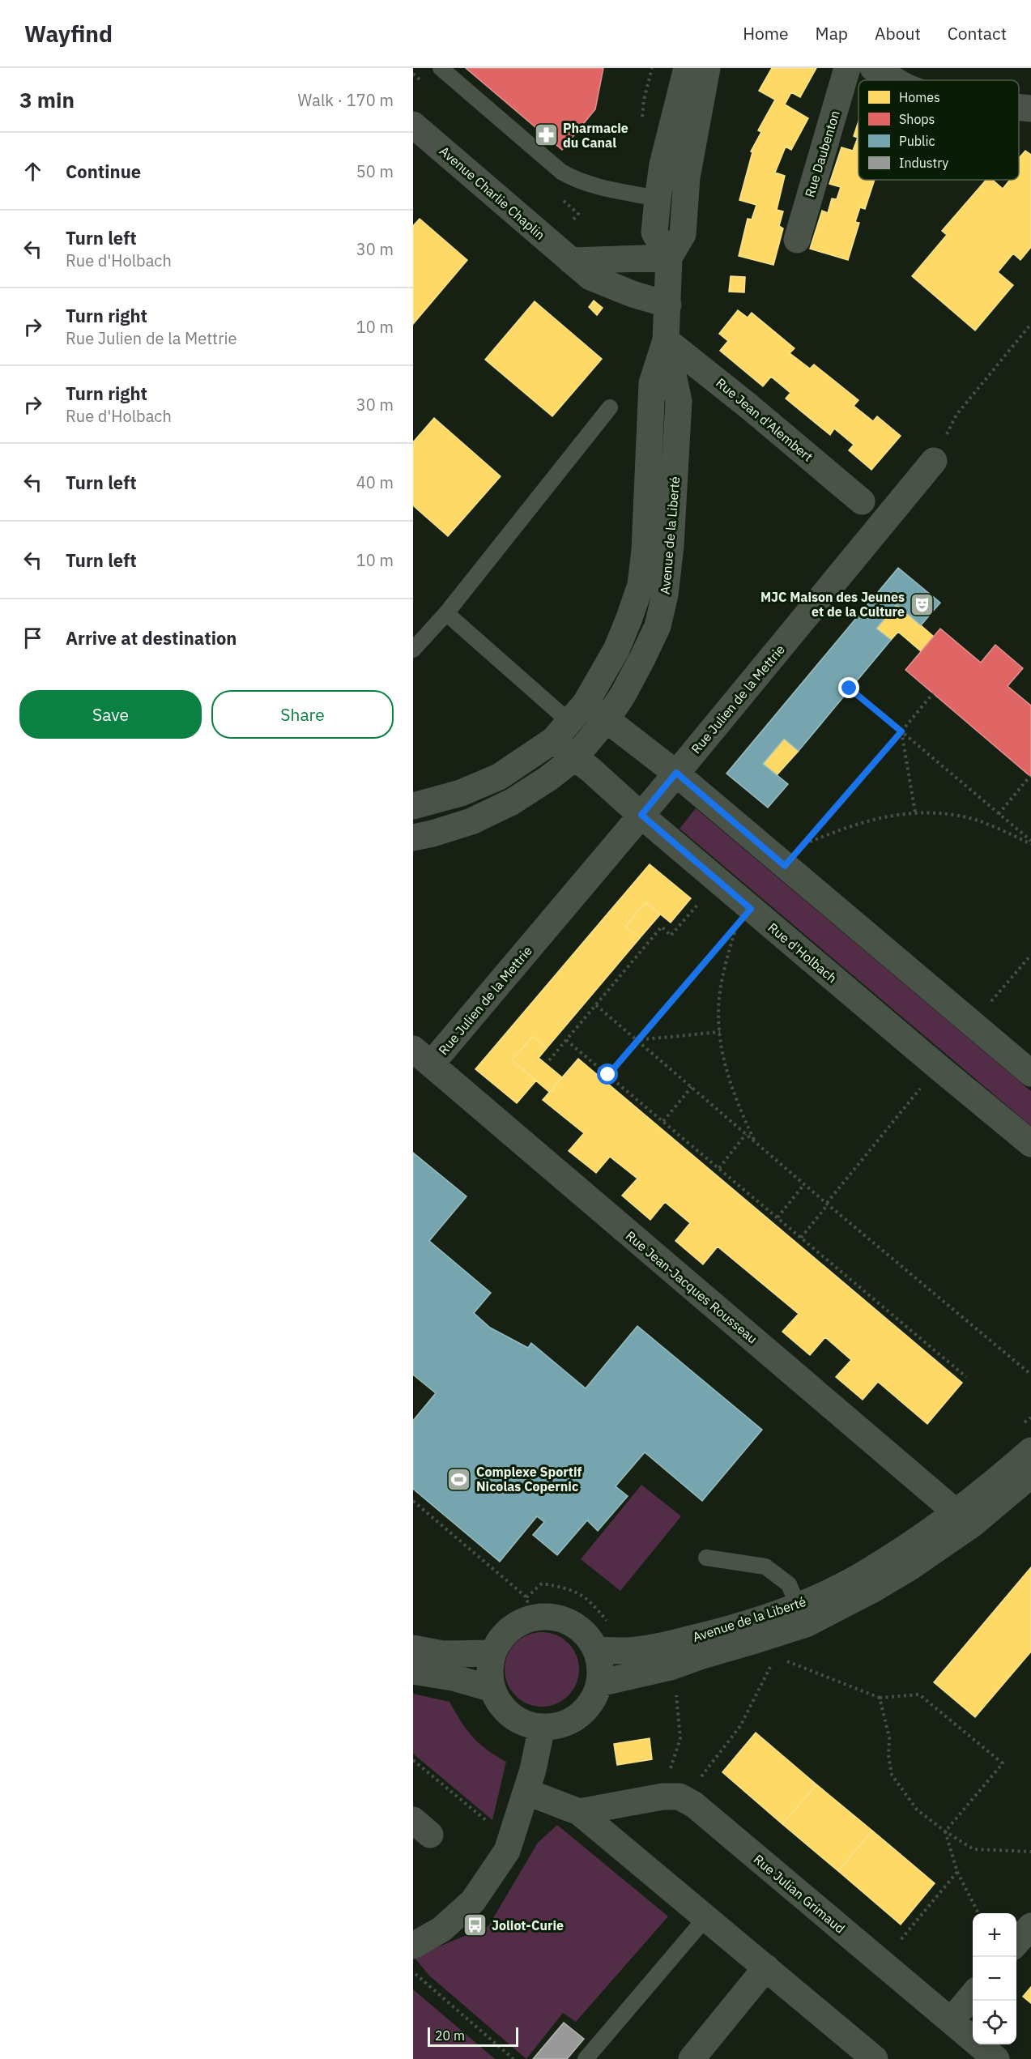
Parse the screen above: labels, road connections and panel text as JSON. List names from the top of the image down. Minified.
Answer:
{"streets":{"street":["Rue Daubenton","Avenue Charlie Chaplin","Rue Jean d'Alembert","Avenue de la Liberté","Rue Julien de la Mettrie","Rue d'Holbach","Rue Jean-Jacques Rousseau","Rue Julian Grimaud"]},"crossings":[["Avenue Charlie Chaplin","Avenue de la Liberté"],["Rue Jean d'Alembert","Avenue de la Liberté"],["Avenue de la Liberté","Rue d'Holbach"],["Avenue de la Liberté","Rue Jean-Jacques Rousseau"],["Rue Julien de la Mettrie","Rue d'Holbach"],["Rue Julien de la Mettrie","Rue Jean-Jacques Rousseau"]],"places":{"pharmacy":["Pharmacie du Canal"],"theatre":["MJC Maison des Jeunes et de la Culture"],"sports":["Complexe Sportif Nicolas Copernic"],"bus stop":["Joliot-Curie"]},"legend":["Homes","Shops","Public","Industry"],"scale_bar":"20 m","page":{"header":"Wayfind","nav":["Home","Map","About","Contact"],"heading":["3 min","Walk · 170 m"],"list":[["Continue","50 m"],["Turn left","Rue d'Holbach","30 m"],["Turn right","Rue Julien de la Mettrie","10 m"],["Turn right","Rue d'Holbach","30 m"],["Turn left","40 m"],["Turn left","10 m"],"Arrive at destination"],"buttons":["Save","Share"],"map_buttons":["+","−"],"scale":"20 m"}}
